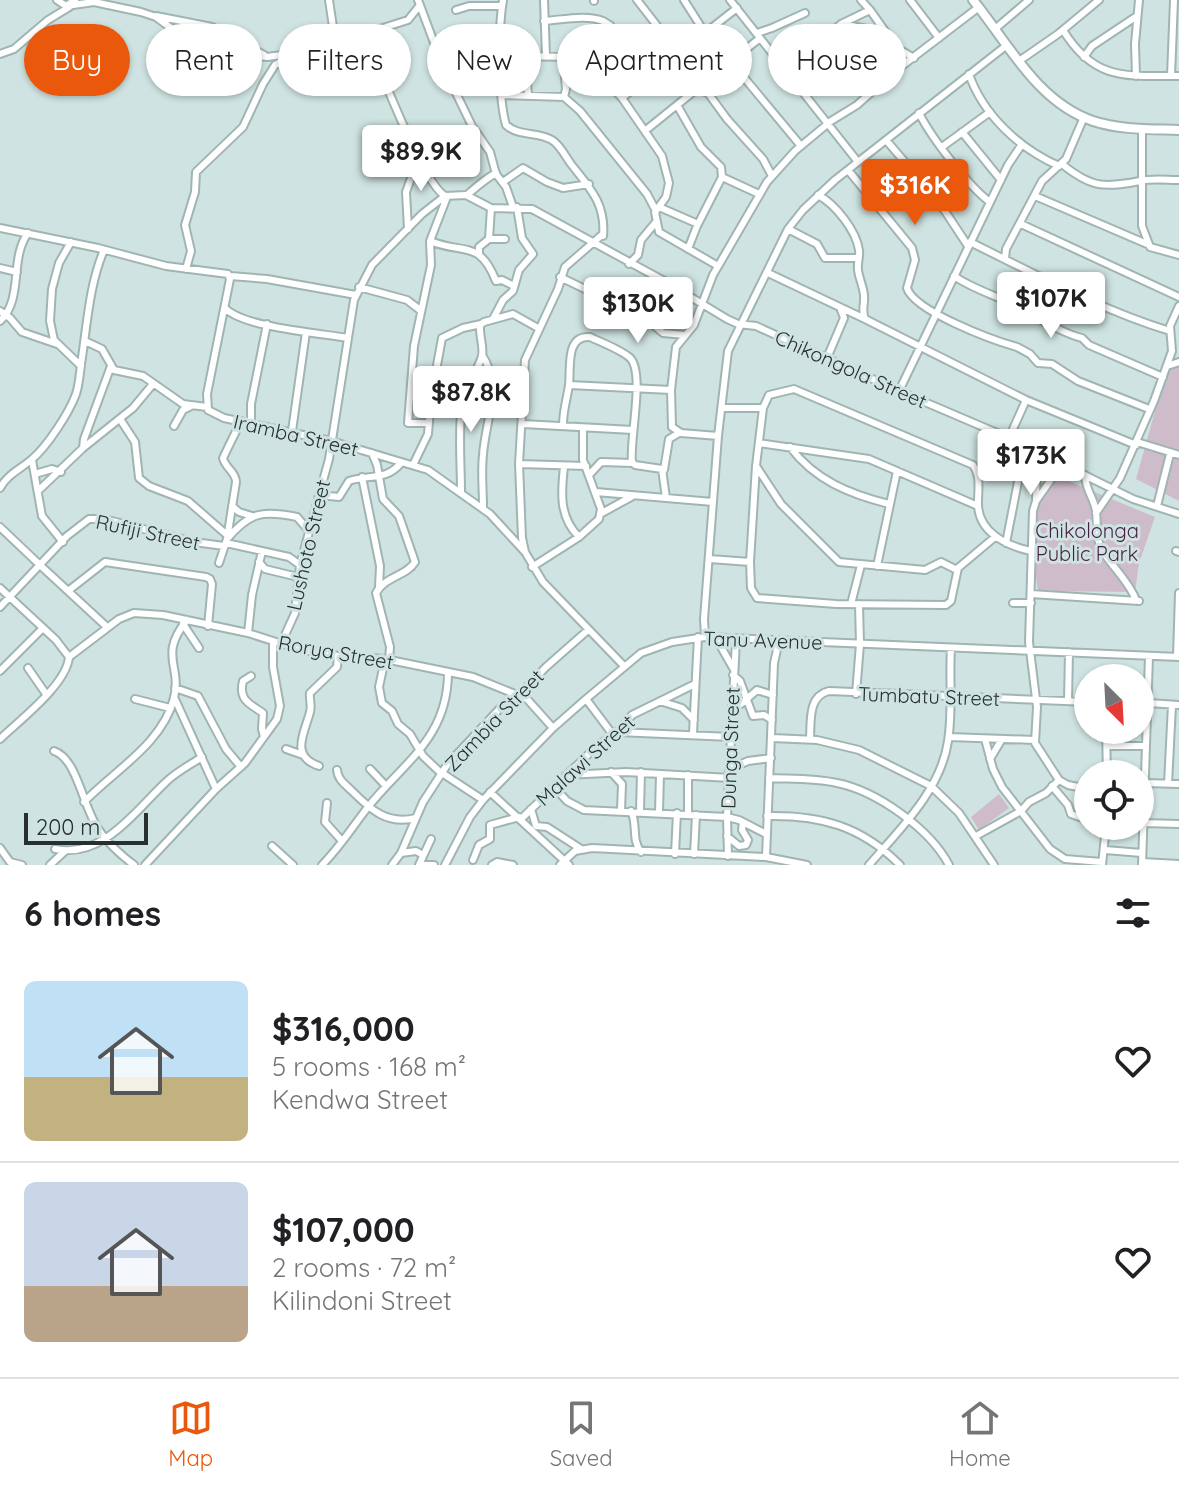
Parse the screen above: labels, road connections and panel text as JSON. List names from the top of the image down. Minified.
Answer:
{"streets":{"street":["Chikongola Street","Iramba Street","Rufiji Street","Lushoto Street","Tanu Avenue","Rorya Street","Tumbatu Street","Zambia Street","Dunga Street","Malawi Street"]},"crossings":[["Iramba Street","Lushoto Street"],["Iramba Street","Tanu Avenue"],["Iramba Street","Zambia Street"],["Rufiji Street","Lushoto Street"],["Lushoto Street","Rorya Street"],["Tanu Avenue","Rorya Street"],["Tanu Avenue","Dunga Street"],["Rorya Street","Zambia Street"]],"parks":["Chikolonga Public Park"],"scale_bar":"200 m","north":"bottom right","page":{"chip":["Buy","Rent","Filters","New","Apartment","House"],"price":["$89.9K","$316K","$107K","$130K","$87.8K","$173K"],"scale":"200 m","heading":"6 homes","list":[{"name":"$316,000","note":"5 rooms · 168 m² · Kendwa Street"},{"name":"$107,000","note":"2 rooms · 72 m² · Kilindoni Street"}],"tabs":["Map","Saved","Home"]}}
